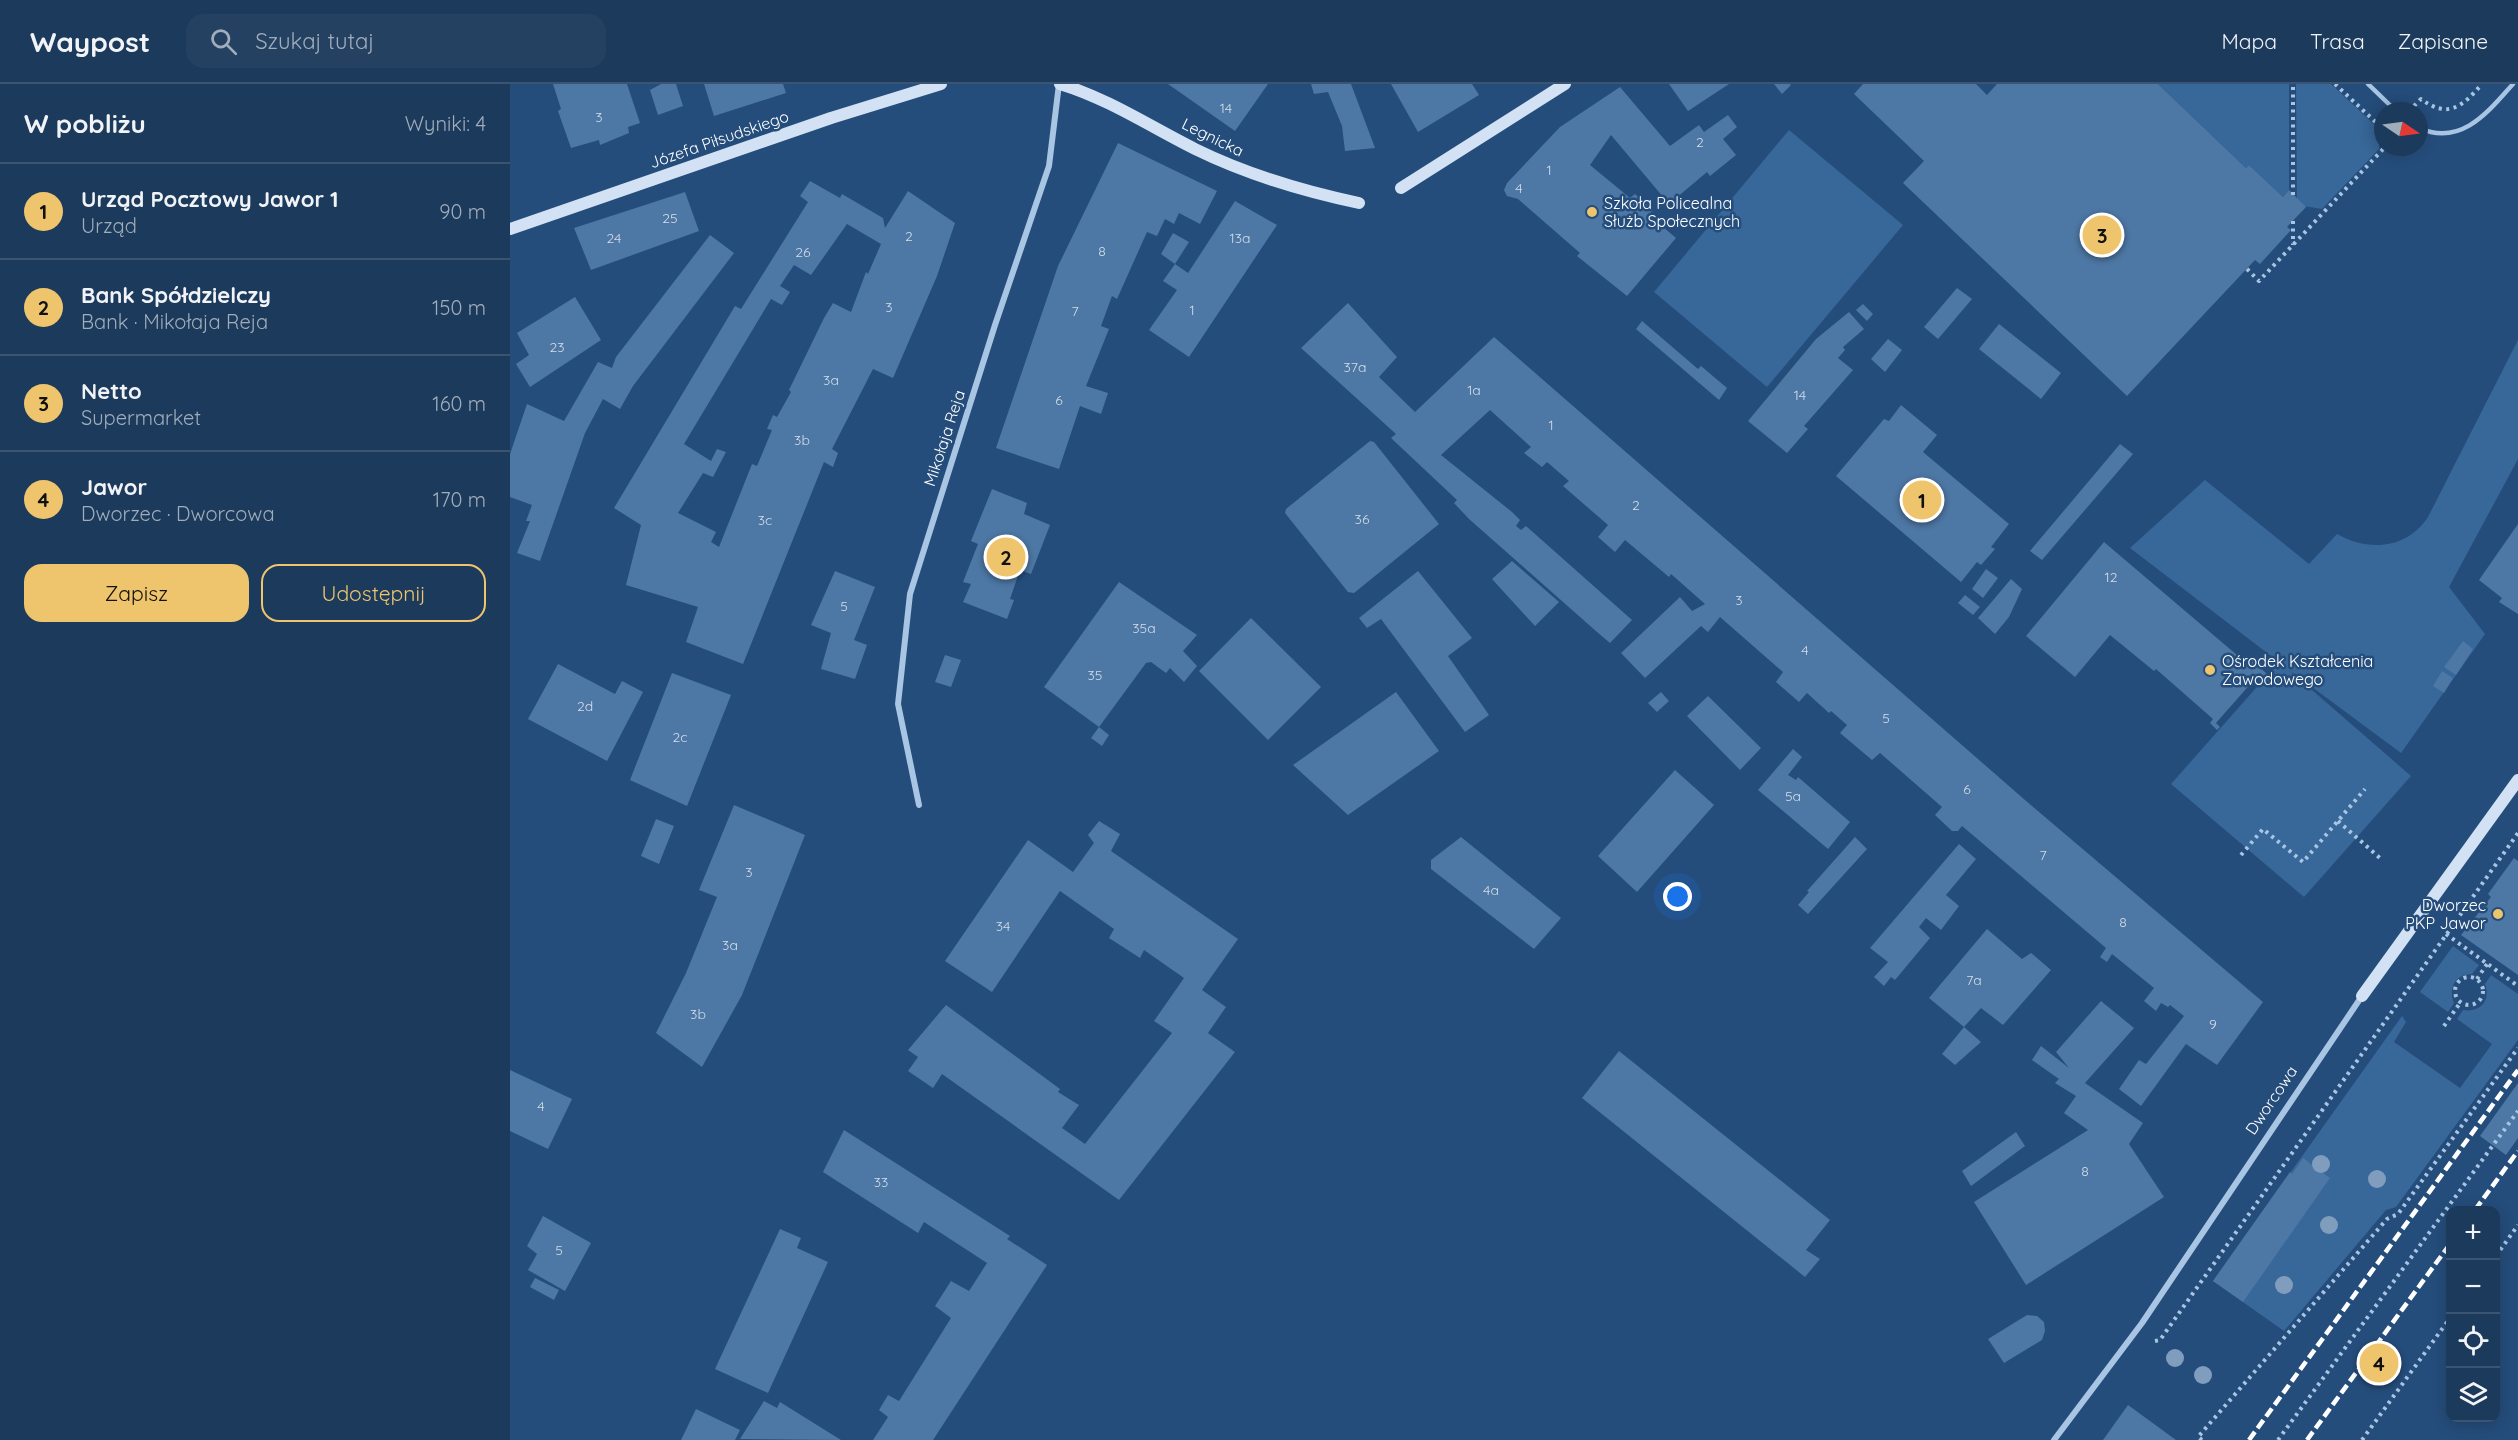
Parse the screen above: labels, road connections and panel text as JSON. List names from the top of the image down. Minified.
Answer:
{"streets":{"street":["Legnicka","Józefa Piłsudskiego","Mikołaja Reja","Dworcowa"]},"crossings":[["Legnicka","Mikołaja Reja"]],"places":["Szkoła Policealna Służb Społecznych","Ośrodek Kształcenia Zawodowego","Dworzec PKP Jawor"],"house_numbers":["14","3","2","1","4","25","2","24","13a","8","26","3","1","7","23","37a","3a","1a","14","6","1","3b","2","36","3c","12","3","5","35a","4","35","2d","5","2c","6","5a","7","3","4a","8","34","3a","7a","3b","9","4","8","33","5"],"north":"right","page":{"header":"Waypost","search":"Szukaj tutaj","nav":["Mapa","Trasa","Zapisane"],"heading":["W pobliżu","Wyniki: 4"],"list":[{"mark":"1","name":"Urząd Pocztowy Jawor 1","note":"Urząd","value":"90 m"},{"mark":"2","name":"Bank Spółdzielczy","note":"Bank · Mikołaja Reja","value":"150 m"},{"mark":"3","name":"Netto","note":"Supermarket","value":"160 m"},{"mark":"4","name":"Jawor","note":"Dworzec · Dworcowa","value":"170 m"}],"pins":["3","1","2","4"],"buttons":["Zapisz","Udostępnij"],"map_buttons":["+","−"]}}
